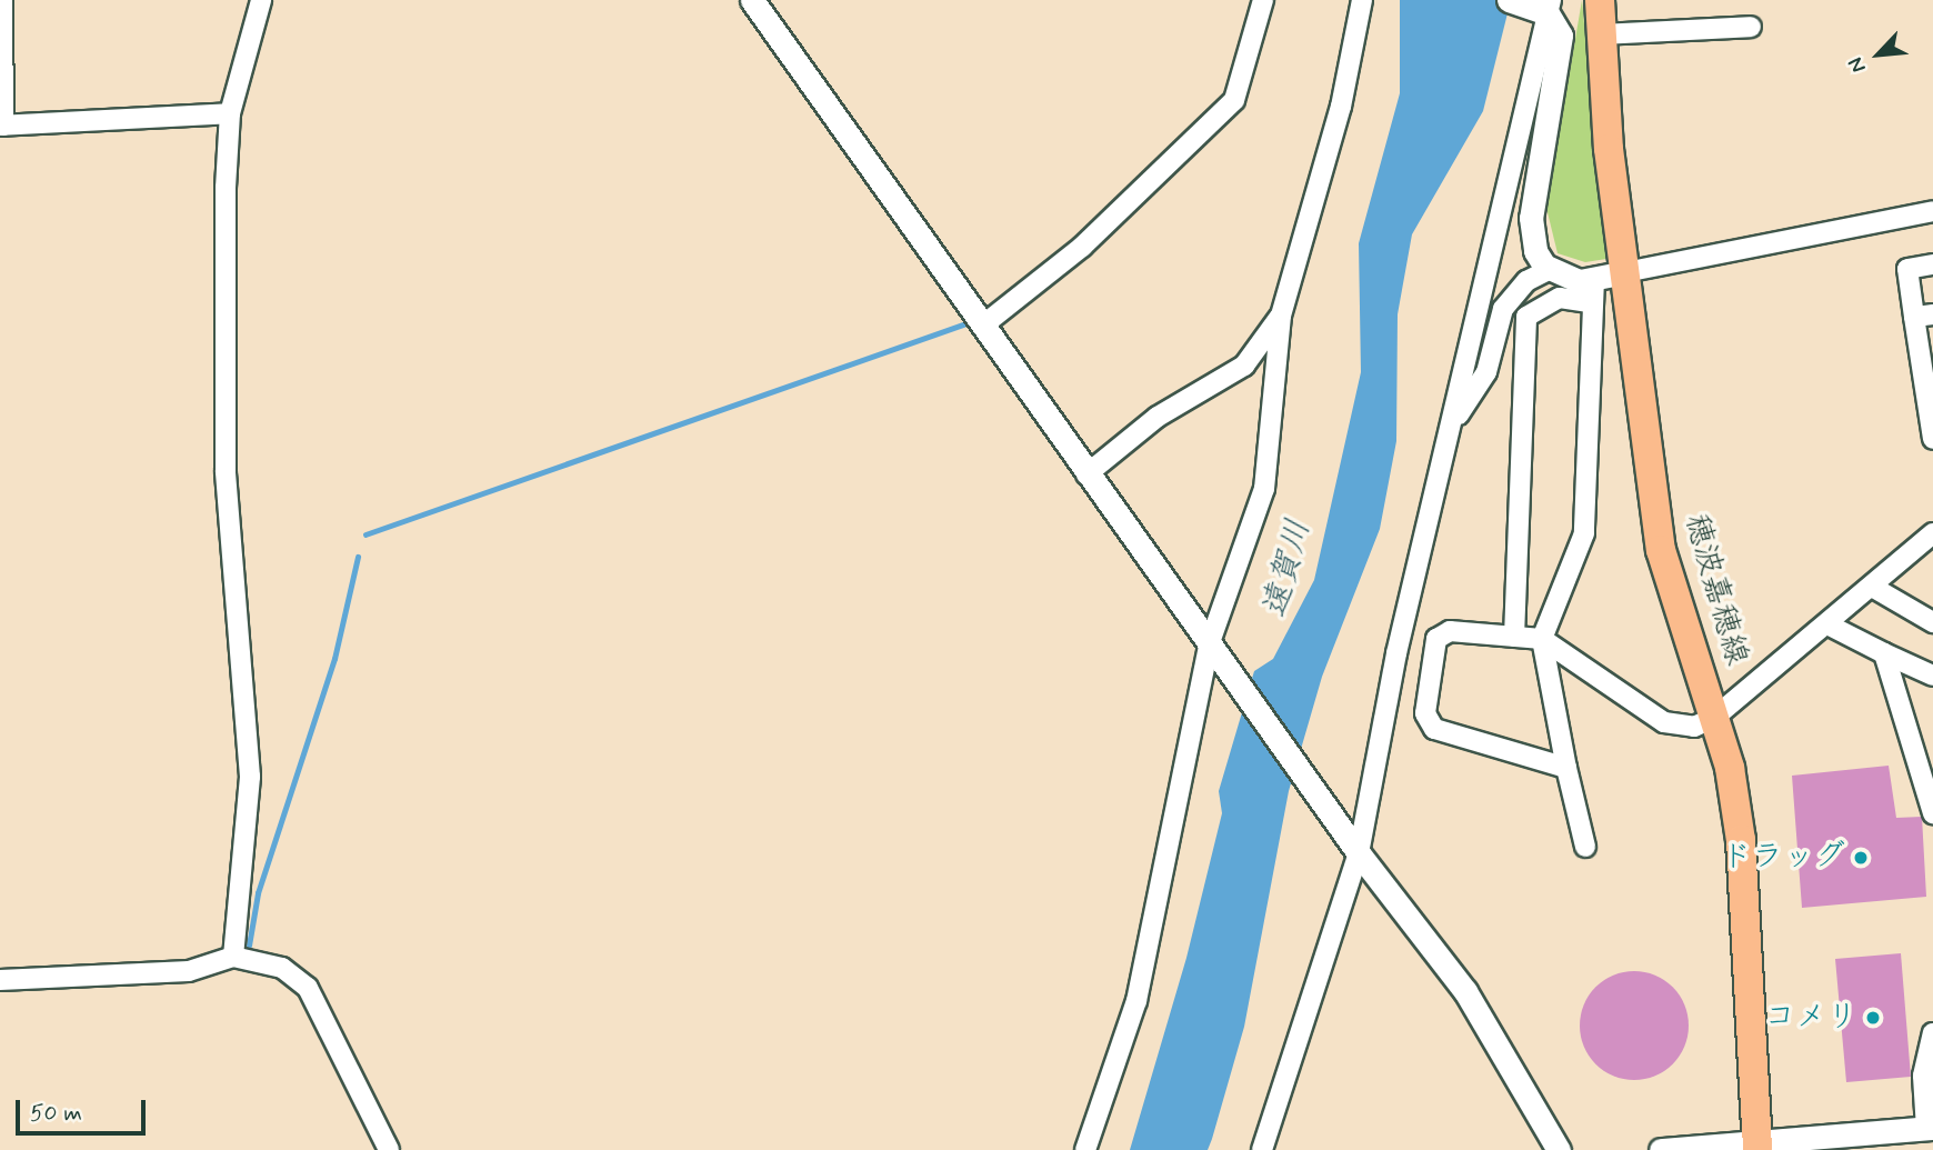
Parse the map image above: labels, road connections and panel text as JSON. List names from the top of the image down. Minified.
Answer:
{"streets":{"main road":["穂波嘉穂線"]},"water":["遠賀川"],"places":["ドラッグ","コメリ"],"scale_bar":"50 m","north":"bottom left"}
